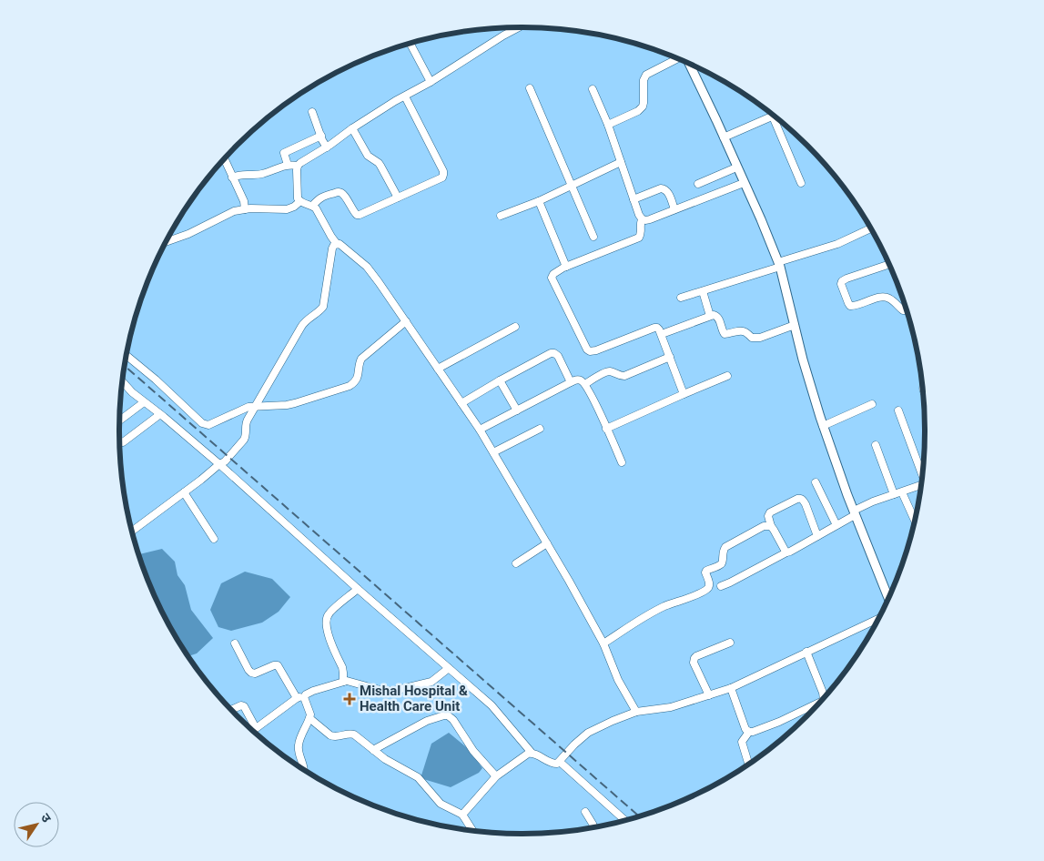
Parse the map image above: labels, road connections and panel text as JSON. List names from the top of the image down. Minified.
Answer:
{"places":{"health":["Mishal Hospital & Health Care Unit"]},"north":"top right"}
